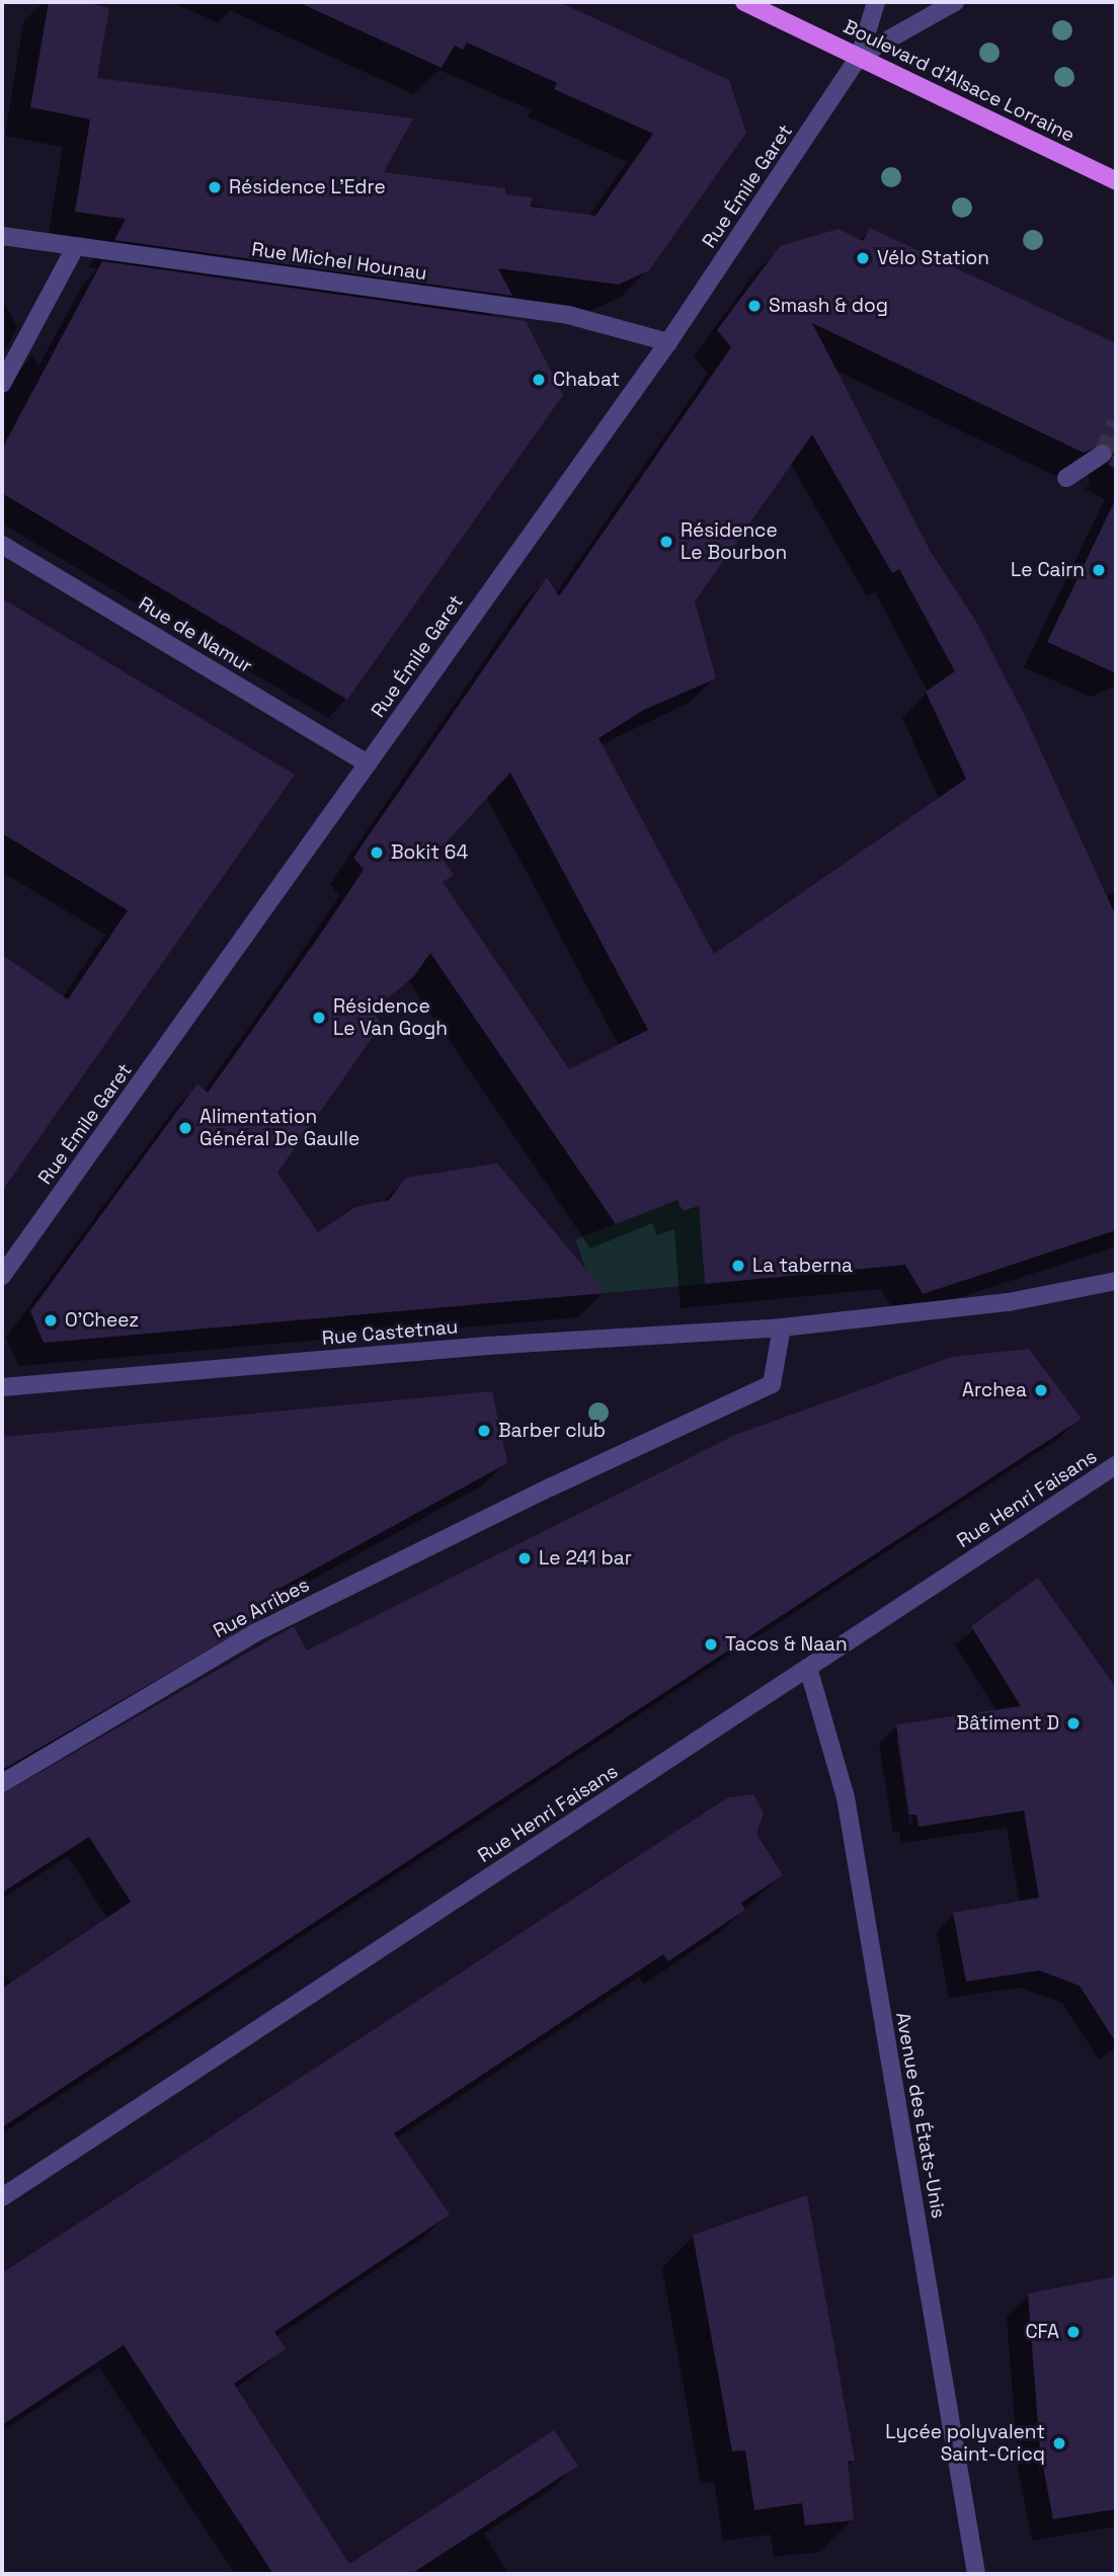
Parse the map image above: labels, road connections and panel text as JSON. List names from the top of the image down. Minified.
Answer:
{"streets":{"main road":["Boulevard d'Alsace Lorraine"],"street":["Rue Émile Garet","Rue Michel Hounau","Rue de Namur","Rue Castetnau","Rue Henri Faisans","Rue Arribes","Avenue des États-Unis"]},"crossings":[["Boulevard d'Alsace Lorraine","Rue Émile Garet"],["Rue Émile Garet","Rue Michel Hounau"],["Rue Émile Garet","Rue de Namur"],["Rue Castetnau","Rue Arribes"],["Rue Henri Faisans","Avenue des États-Unis"]],"places":["Résidence L'Edre","Vélo Station","Smash & dog","Chabat","Résidence Le Bourbon","Le Cairn","Bokit 64","Résidence Le Van Gogh","Alimentation Général De Gaulle","La taberna","O'Cheez","Archea","Barber club","Le 241 bar","Tacos & Naan","Bâtiment D","CFA","Lycée polyvalent Saint-Cricq"]}
